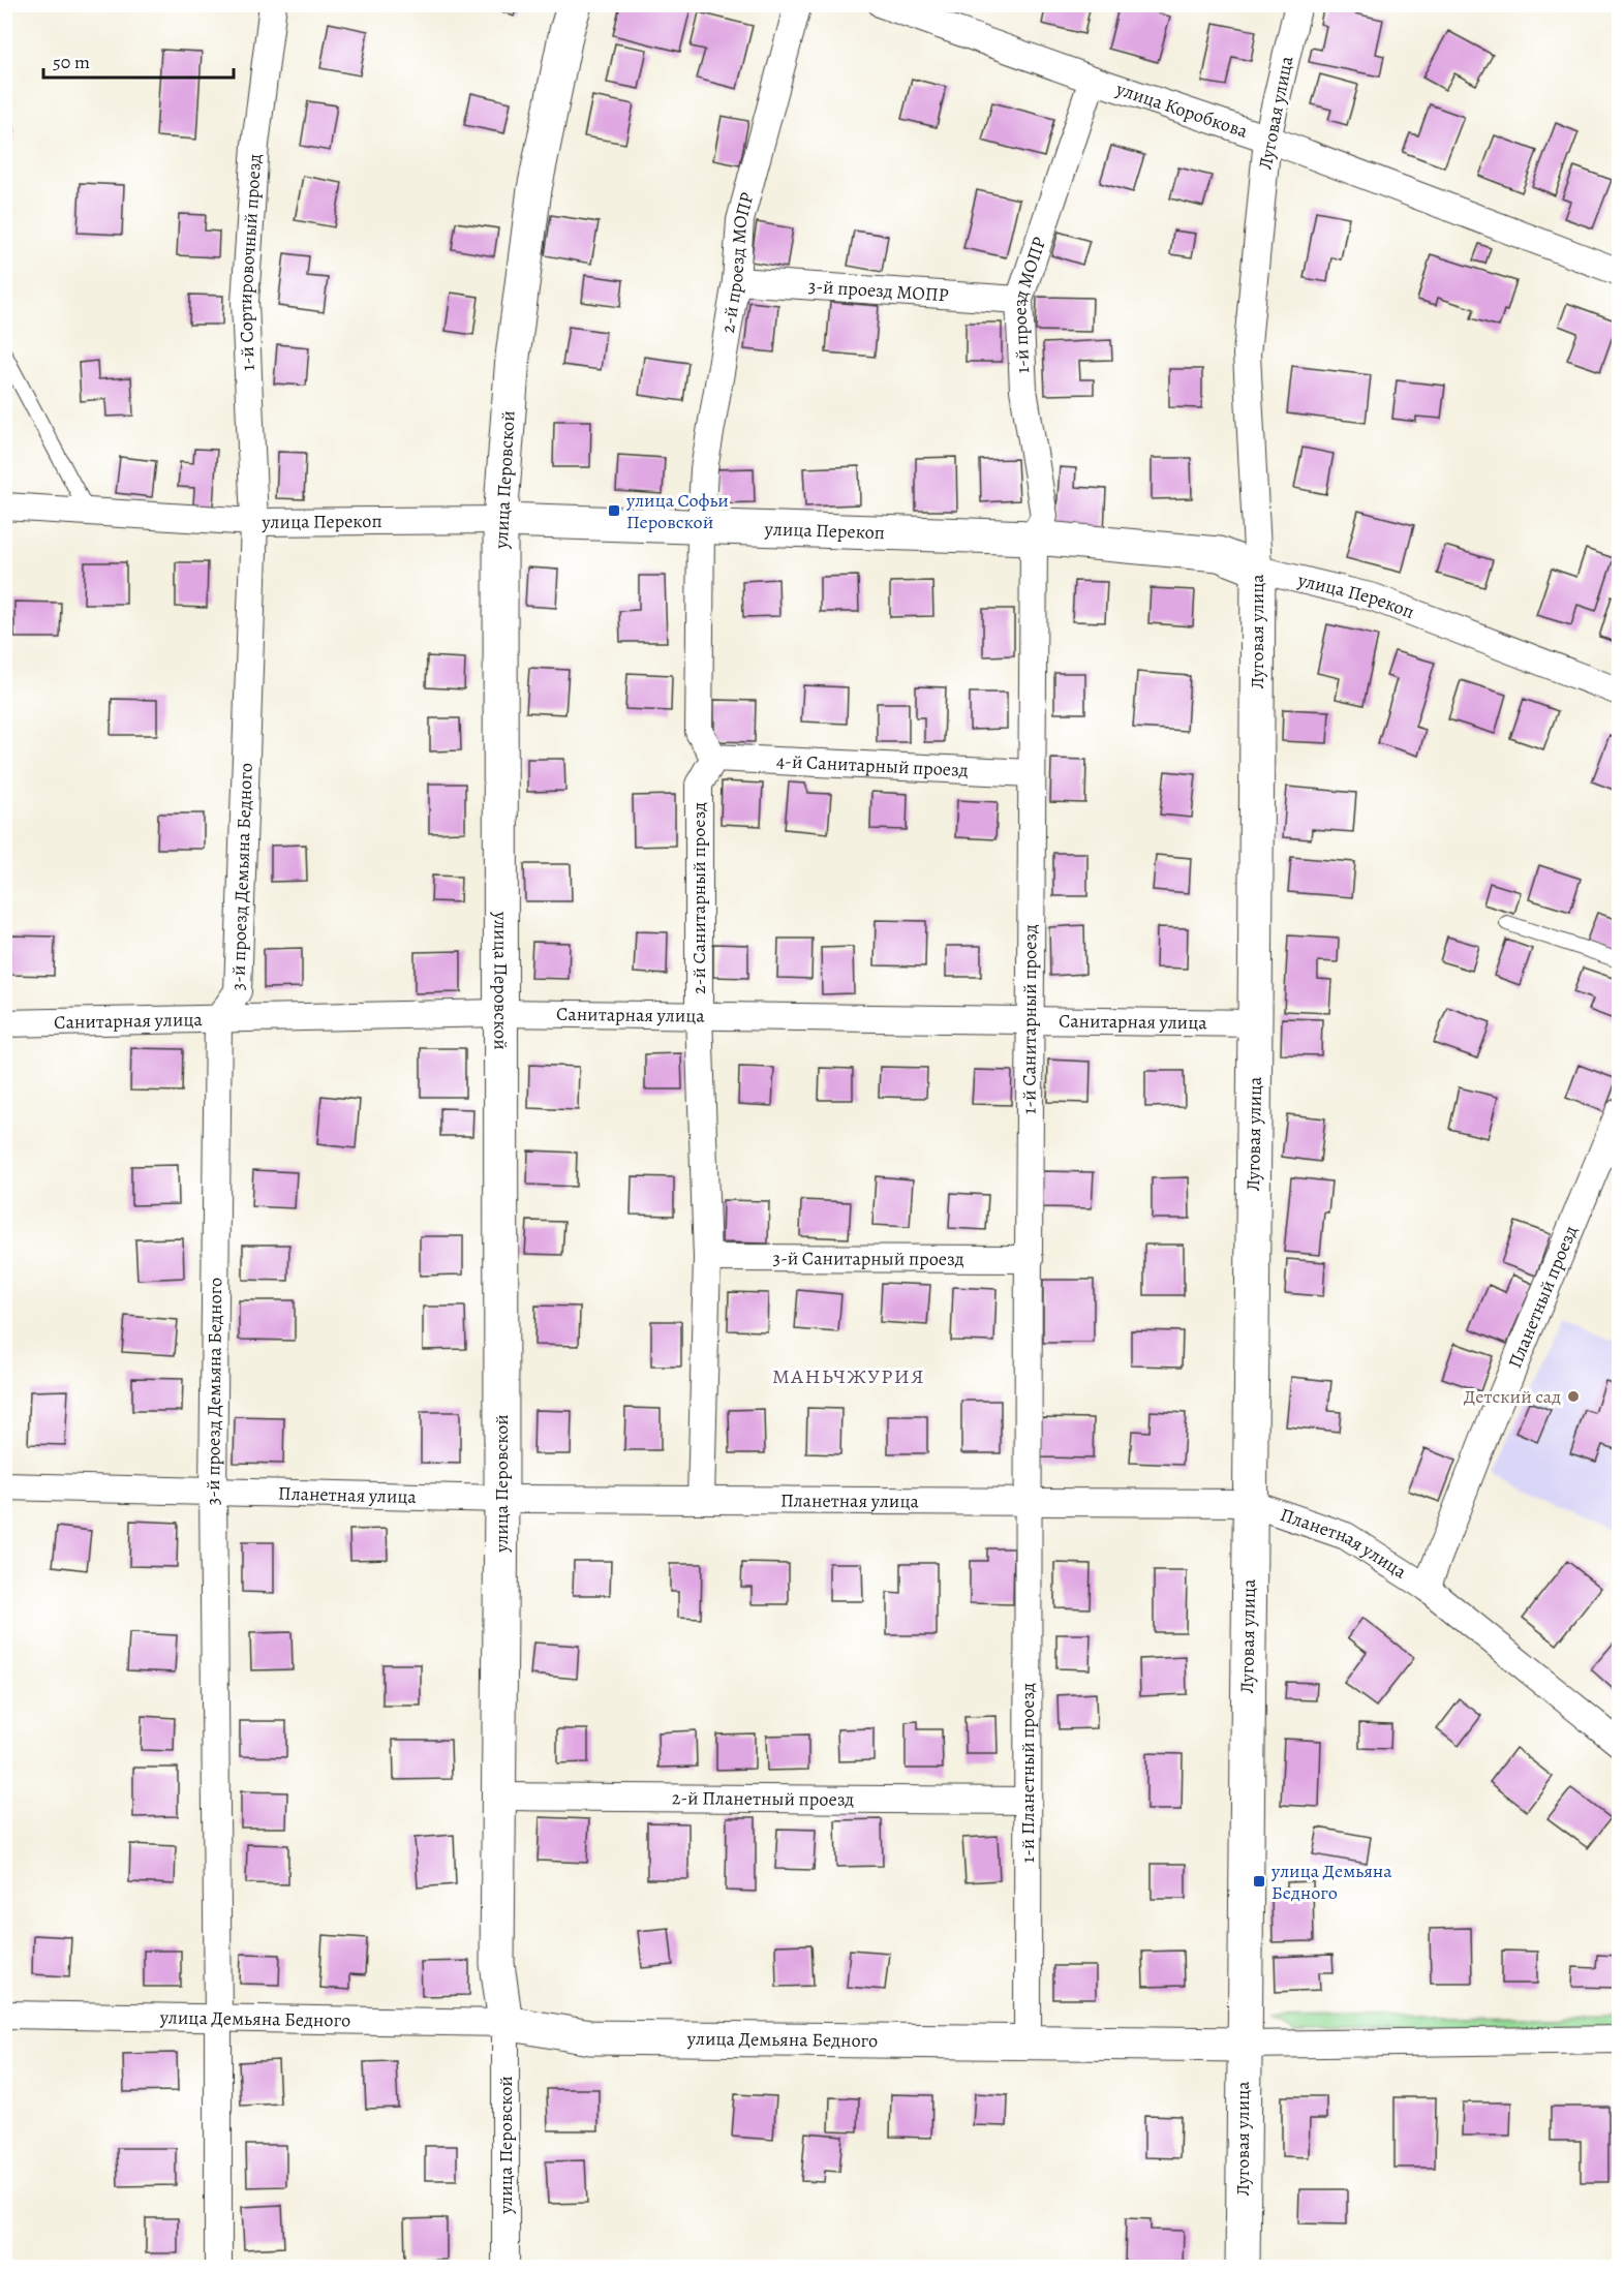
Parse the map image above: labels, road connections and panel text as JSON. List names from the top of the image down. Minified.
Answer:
{"streets":{"main road":["Луговая улица","улица Перовской","улица Перекоп","улица Демьяна Бедного"],"street":["улица Коробкова","1-й Сортировочный проезд","2-й проезд МОПР","3-й проезд МОПР","1-й проезд МОПР","4-й Санитарный проезд","3-й проезд Демьяна Бедного","2-й Санитарный проезд","Санитарная улица","1-й Санитарный проезд","3-й Санитарный проезд","Планетный проезд","Планетная улица","1-й Планетный проезд","2-й Планетный проезд"]},"crossings":[["улица Коробкова","Луговая улица"],["улица Коробкова","1-й проезд МОПР"],["Луговая улица","улица Перекоп"],["Луговая улица","Санитарная улица"],["Луговая улица","Планетная улица"],["Луговая улица","улица Демьяна Бедного"],["1-й Сортировочный проезд","улица Перекоп"],["1-й Сортировочный проезд","3-й проезд Демьяна Бедного"],["2-й проезд МОПР","3-й проезд МОПР"],["2-й проезд МОПР","улица Перекоп"],["3-й проезд МОПР","1-й проезд МОПР"],["1-й проезд МОПР","улица Перекоп"],["1-й проезд МОПР","1-й Санитарный проезд"],["улица Перовской","улица Перекоп"],["улица Перовской","Санитарная улица"],["улица Перовской","Планетная улица"],["улица Перовской","2-й Планетный проезд"],["улица Перовской","улица Демьяна Бедного"],["улица Перекоп","3-й проезд Демьяна Бедного"],["улица Перекоп","1-й Санитарный проезд"],["4-й Санитарный проезд","2-й Санитарный проезд"],["4-й Санитарный проезд","1-й Санитарный проезд"],["3-й проезд Демьяна Бедного","Санитарная улица"],["3-й проезд Демьяна Бедного","Планетная улица"],["3-й проезд Демьяна Бедного","улица Демьяна Бедного"],["2-й Санитарный проезд","Санитарная улица"],["2-й Санитарный проезд","3-й Санитарный проезд"],["2-й Санитарный проезд","Планетная улица"],["Санитарная улица","1-й Санитарный проезд"],["1-й Санитарный проезд","3-й Санитарный проезд"],["1-й Санитарный проезд","Планетная улица"],["1-й Санитарный проезд","1-й Планетный проезд"],["Планетный проезд","Планетная улица"],["Планетная улица","1-й Планетный проезд"],["1-й Планетный проезд","2-й Планетный проезд"],["1-й Планетный проезд","улица Демьяна Бедного"]],"districts":["МАНЬЧЖУРИЯ"],"places":{"transit":["улица Софьи Перовской","улица Демьяна Бедного"],"other":["Детский сад"]},"scale_bar":"50 m"}
